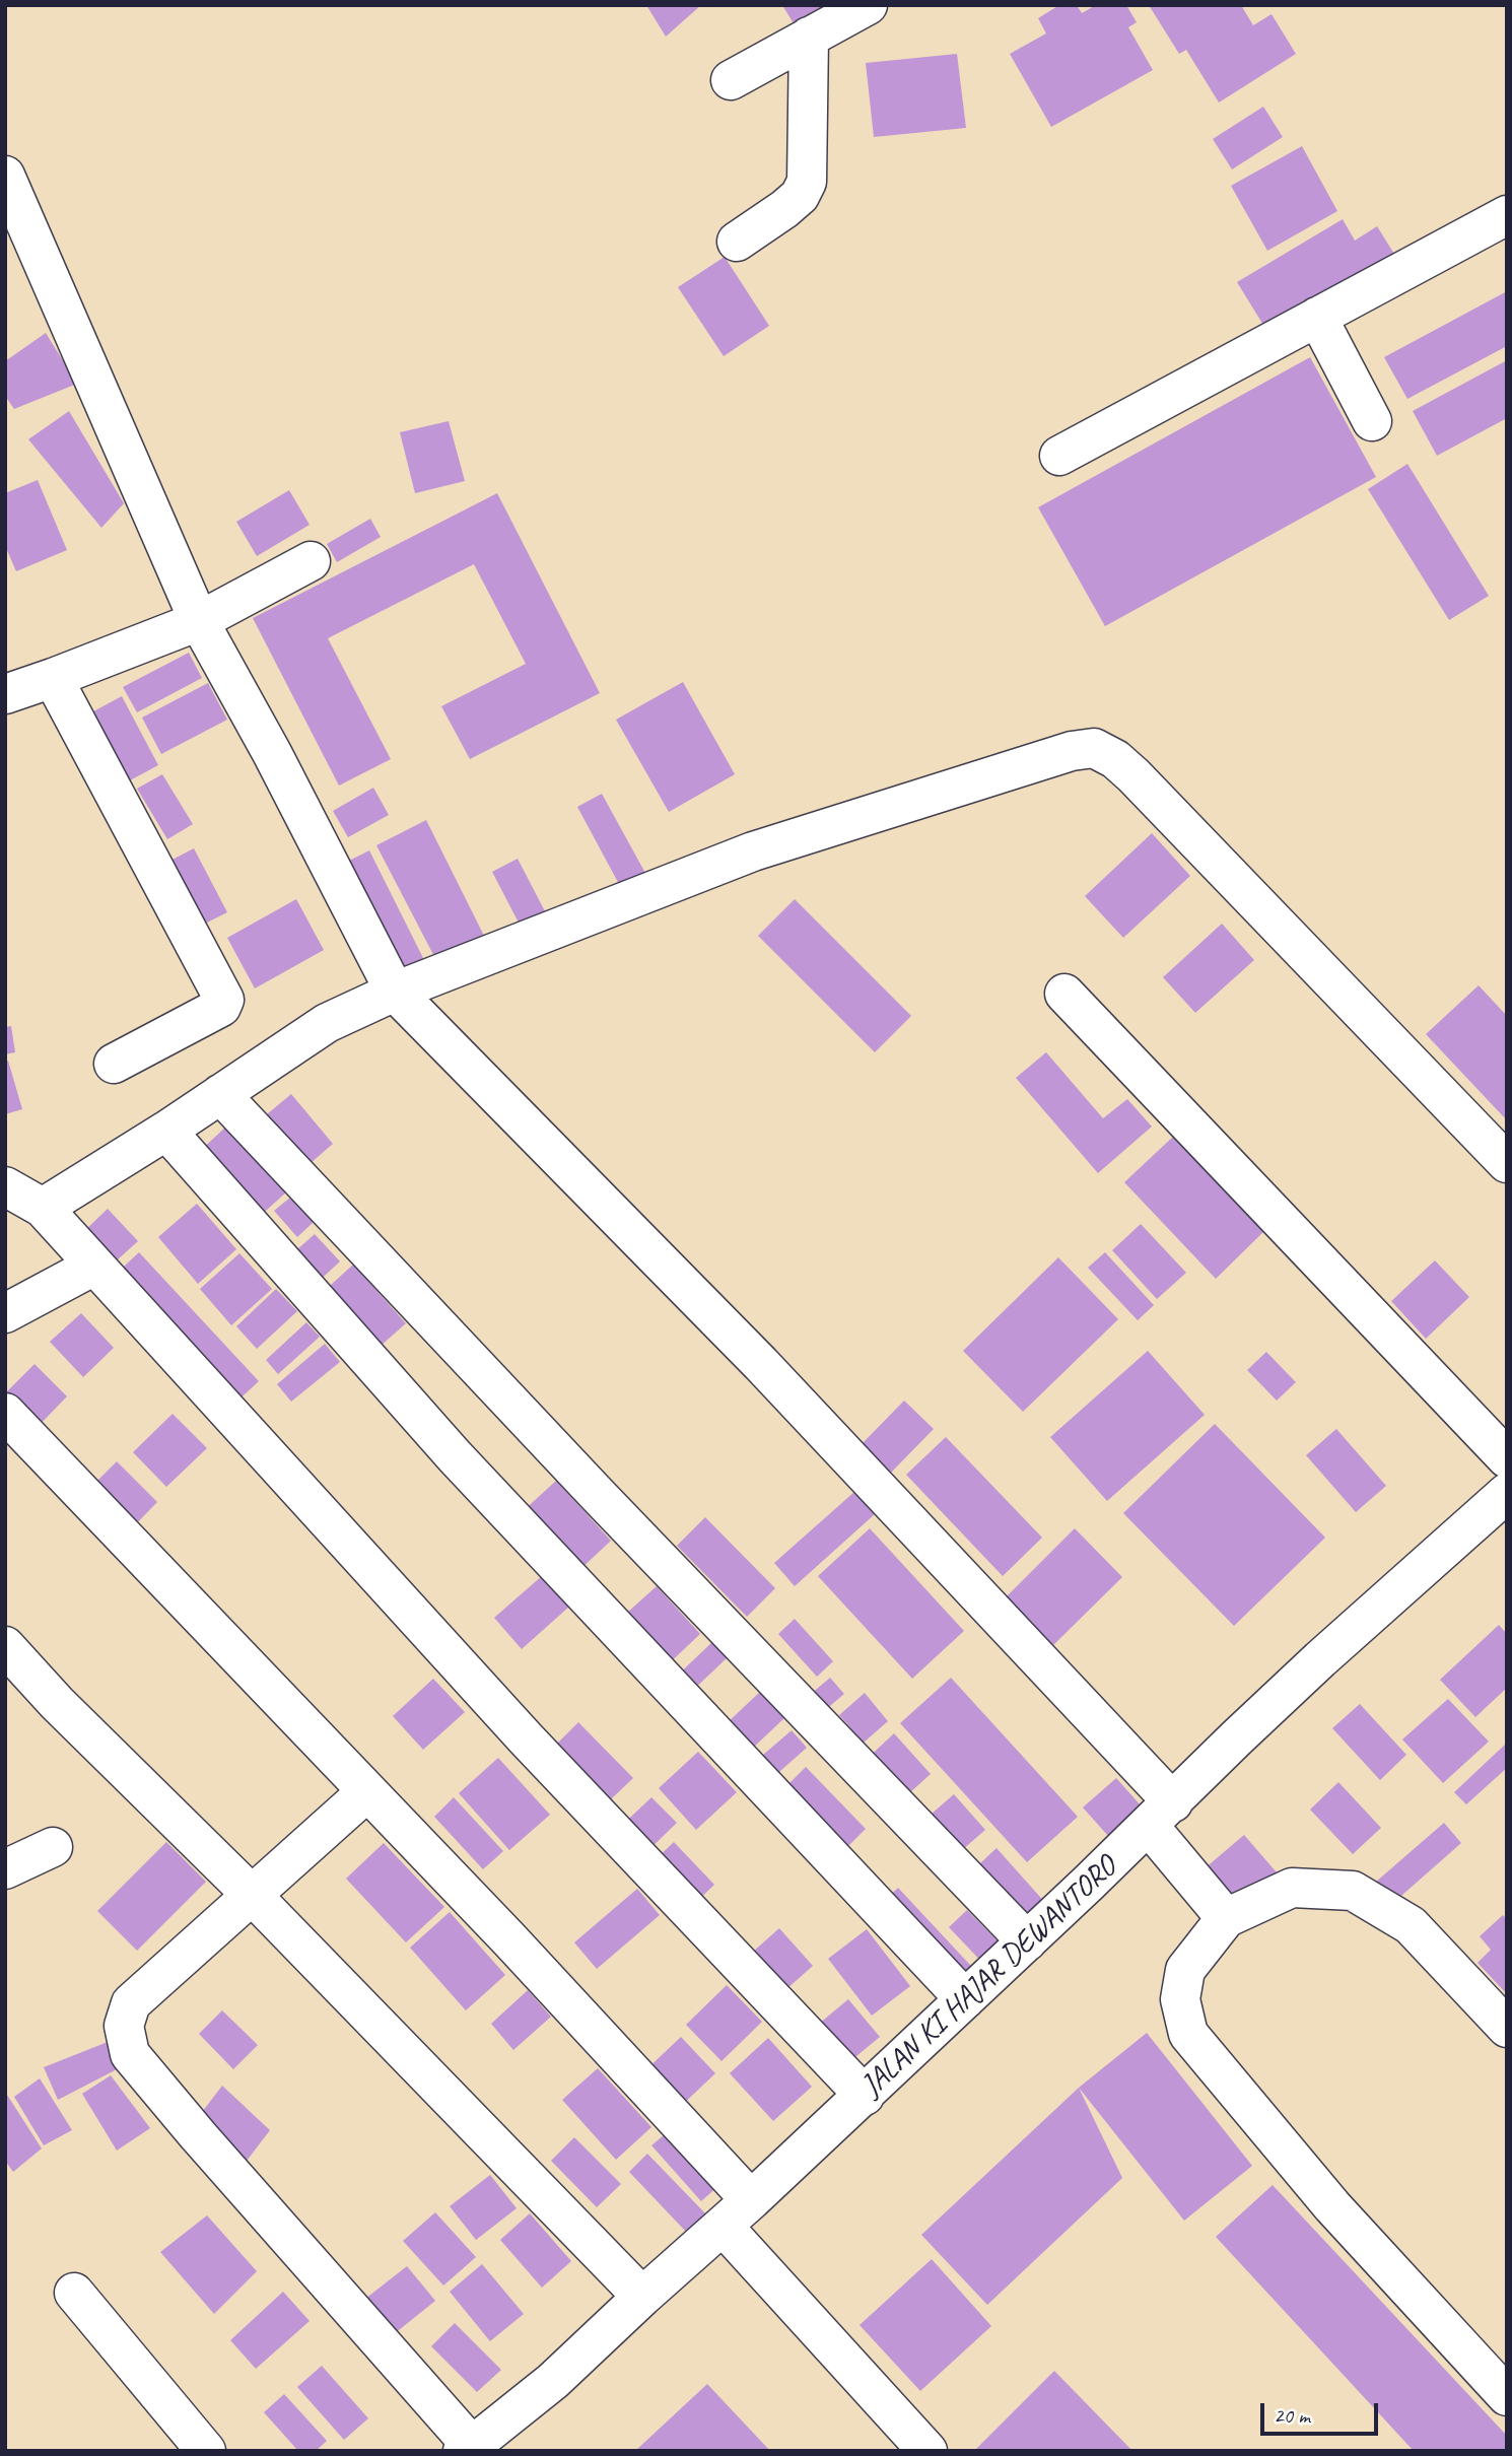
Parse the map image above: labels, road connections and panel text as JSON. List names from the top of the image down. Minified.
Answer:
{"streets":{"street":["JALAN KI HAJAR DEWANTORO"]},"scale_bar":"20 m"}
